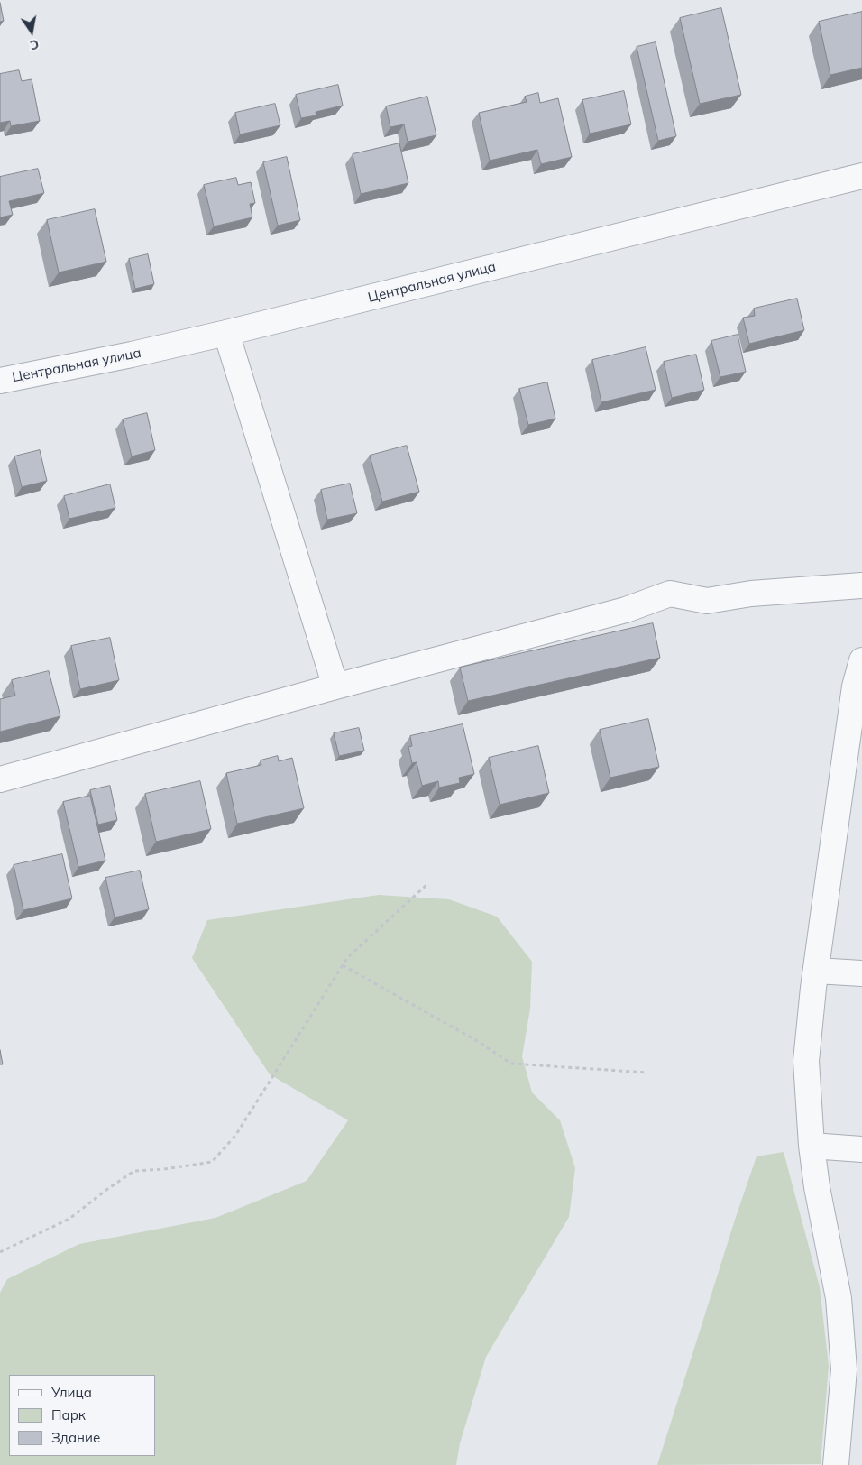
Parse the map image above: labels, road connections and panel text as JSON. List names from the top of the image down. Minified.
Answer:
{"streets":{"street":["Центральная улица"]},"legend":["Улица","Парк","Здание"],"north":"bottom"}
